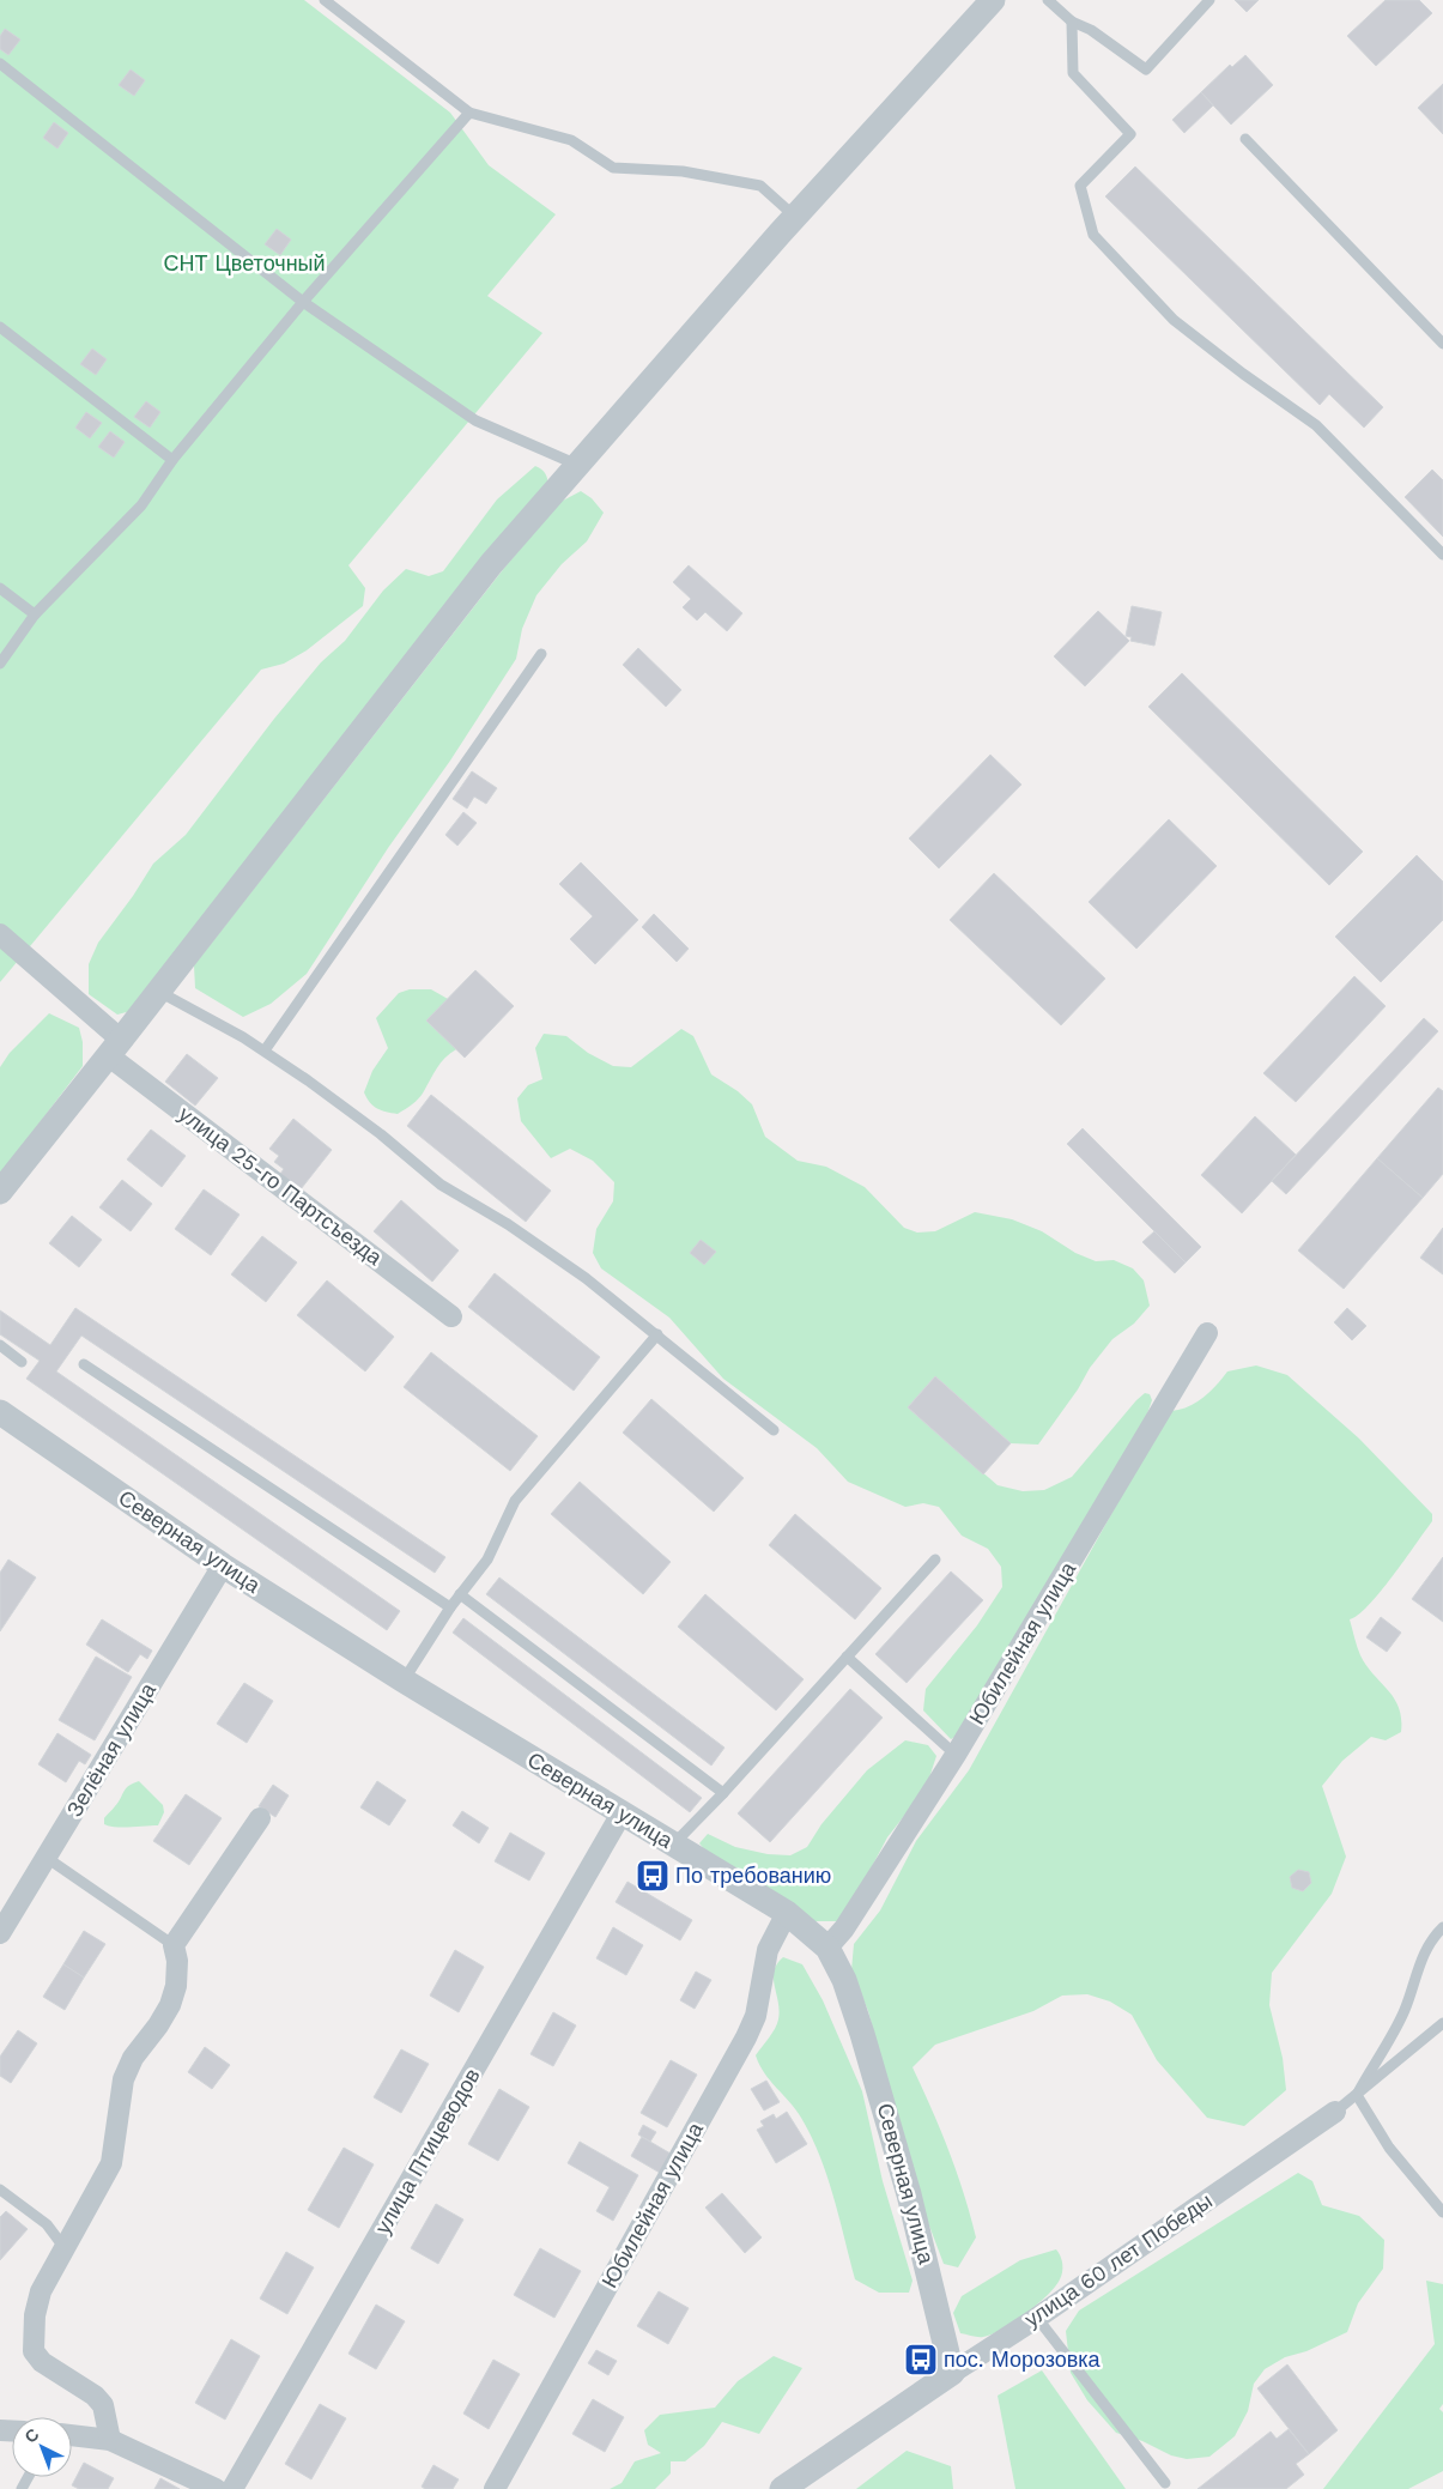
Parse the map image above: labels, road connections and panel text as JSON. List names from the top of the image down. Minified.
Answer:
{"streets":{"street":["улица 25-го Партсъезда","Северная улица","Юбилейная улица","Зелёная улица","улица Птицеводов","улица 60 лет Победы"]},"crossings":[["Северная улица","Юбилейная улица"],["Северная улица","Зелёная улица"],["Северная улица","улица Птицеводов"],["Северная улица","улица 60 лет Победы"]],"parks":["СНТ Цветочный"],"places":{"bus stop":["По требованию","пос. Морозовка"]},"north":"top left"}
